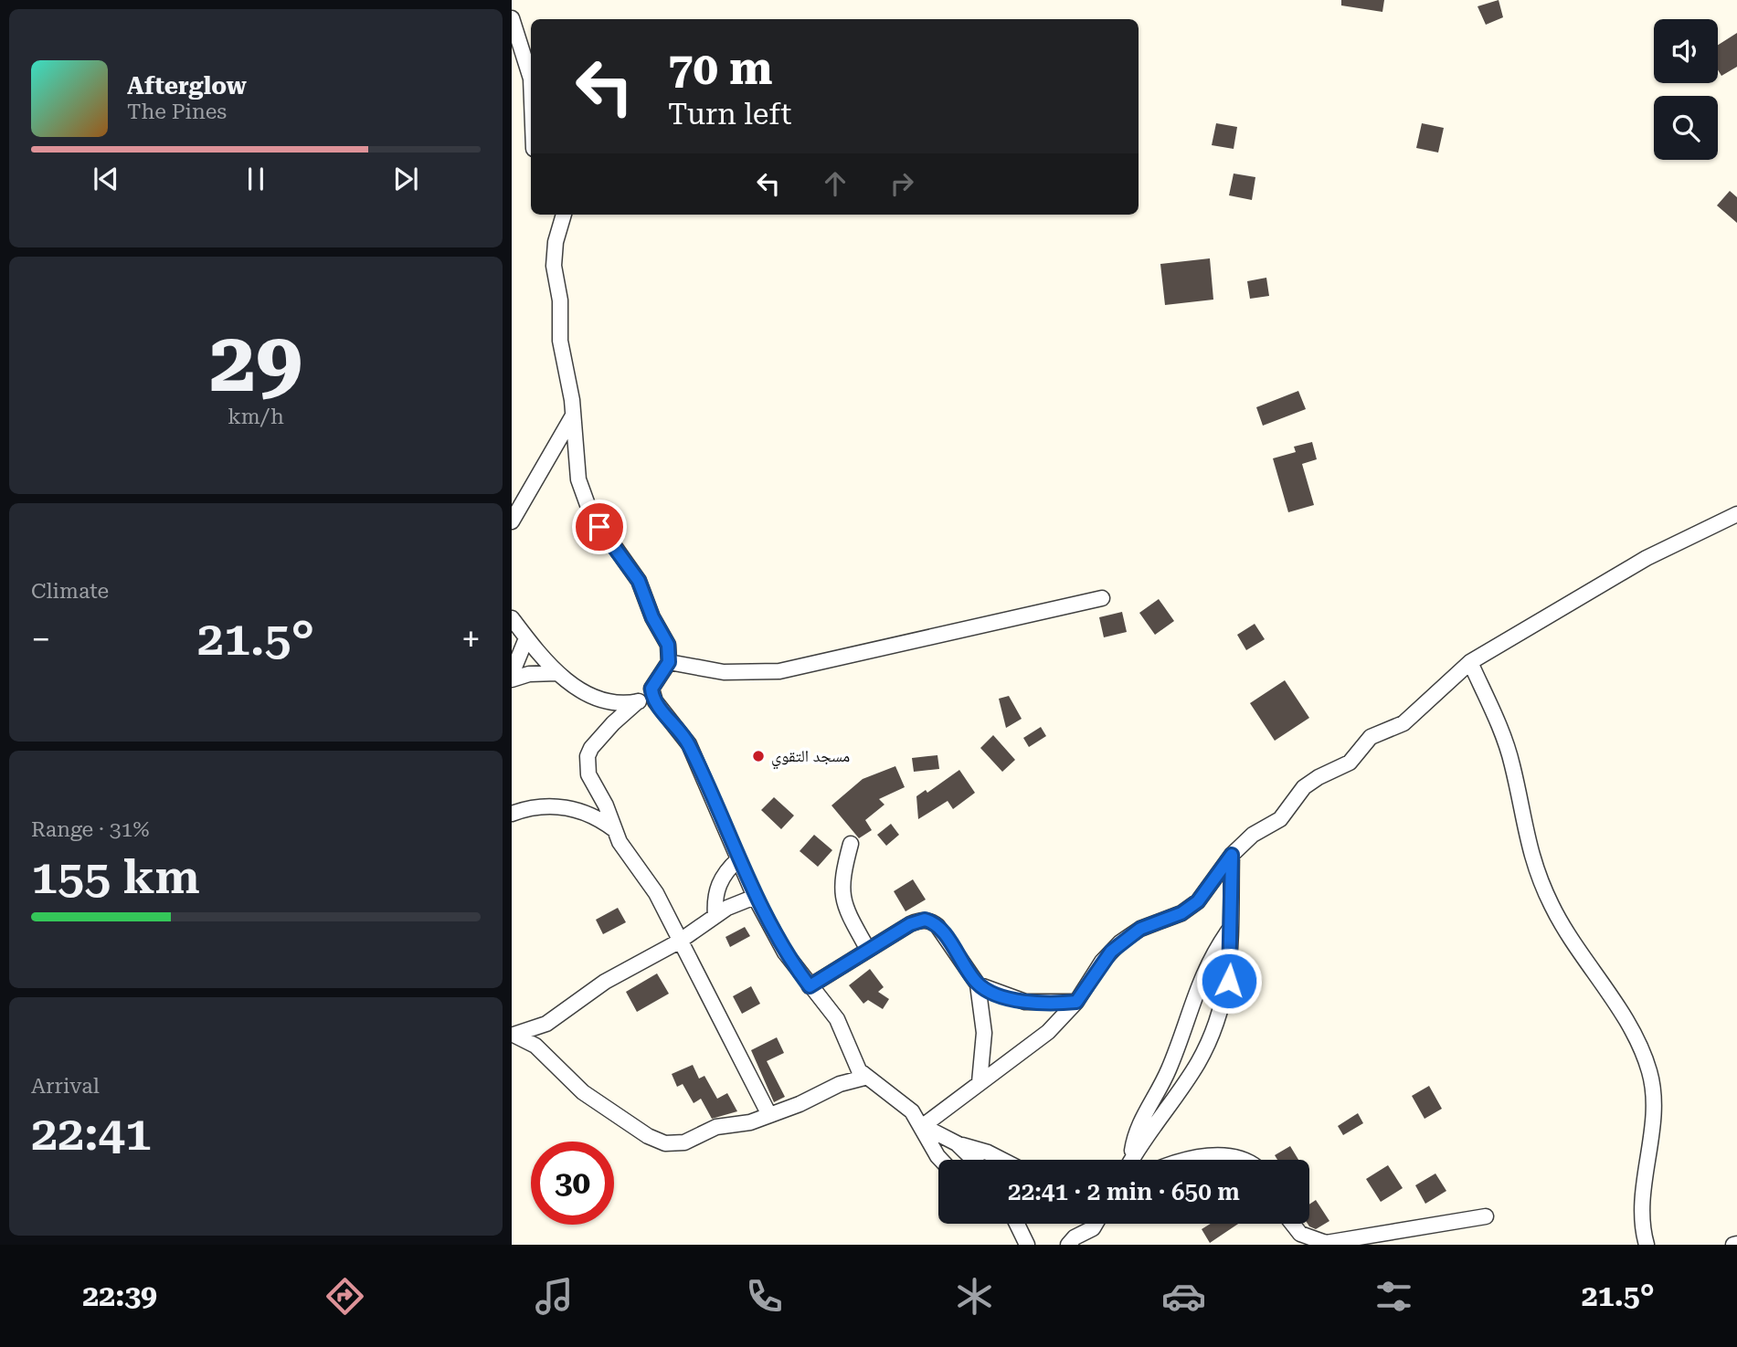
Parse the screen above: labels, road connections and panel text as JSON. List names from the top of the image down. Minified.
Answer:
{"places":["مسجد التقوي"],"page":{"turn":["70 m","Turn left"],"song":["Afterglow","The Pines"],"tile":[["29","km/h"],"Climate",["Range · 31%","155 km"],["Arrival","22:41"]],"heat":["−","21.5°","+"],"limit":"30","trip":"22:41 · 2 min · 650 m","tabs":["22:39","21.5°"]}}
